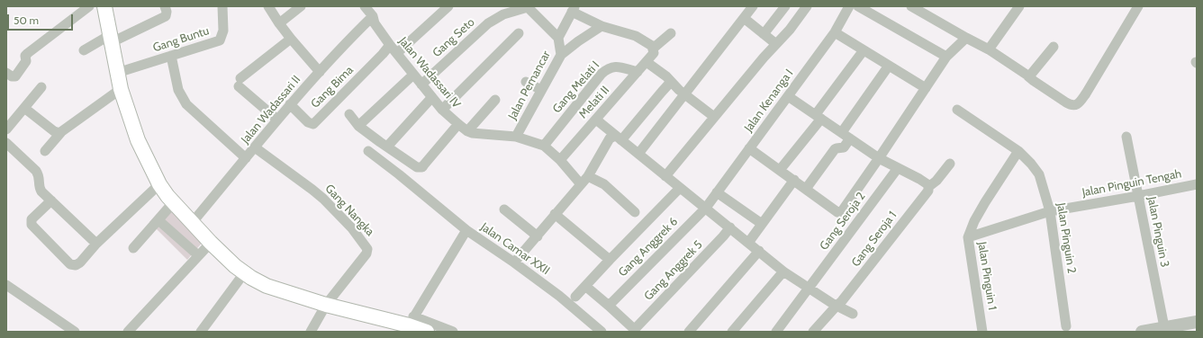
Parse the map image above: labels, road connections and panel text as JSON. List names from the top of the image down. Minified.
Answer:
{"streets":{"street":["Gang Seto","Gang Buntu","Jalan Wadassari IV","Jalan Pemancar","Gang Bima","Gang Melati I","Jalan Kenanga I","Melati II","Jalan Wadassari II","Jalan Pinguin Tengah","Gang Nangka","Gang Seroja 2","Jalan Pinguin 3","Jalan Pinguin 2","Gang Seroja 1","Gang Anggrek 6","Jalan Camar XXII","Gang Anggrek 5","Jalan Pinguin 1"]},"crossings":[["Gang Seto","Jalan Wadassari IV"],["Jalan Wadassari IV","Jalan Pemancar"],["Jalan Wadassari IV","Gang Bima"],["Jalan Wadassari IV","Gang Melati I"],["Jalan Wadassari IV","Melati II"],["Jalan Wadassari IV","Jalan Wadassari II"],["Gang Bima","Jalan Wadassari II"],["Gang Melati I","Melati II"],["Jalan Kenanga I","Gang Anggrek 6"],["Jalan Wadassari II","Gang Nangka"],["Jalan Pinguin Tengah","Jalan Pinguin 3"],["Jalan Pinguin Tengah","Jalan Pinguin 2"],["Jalan Pinguin Tengah","Jalan Pinguin 1"],["Jalan Pinguin 2","Jalan Pinguin 1"],["Gang Anggrek 6","Gang Anggrek 5"]],"scale_bar":"50 m"}
